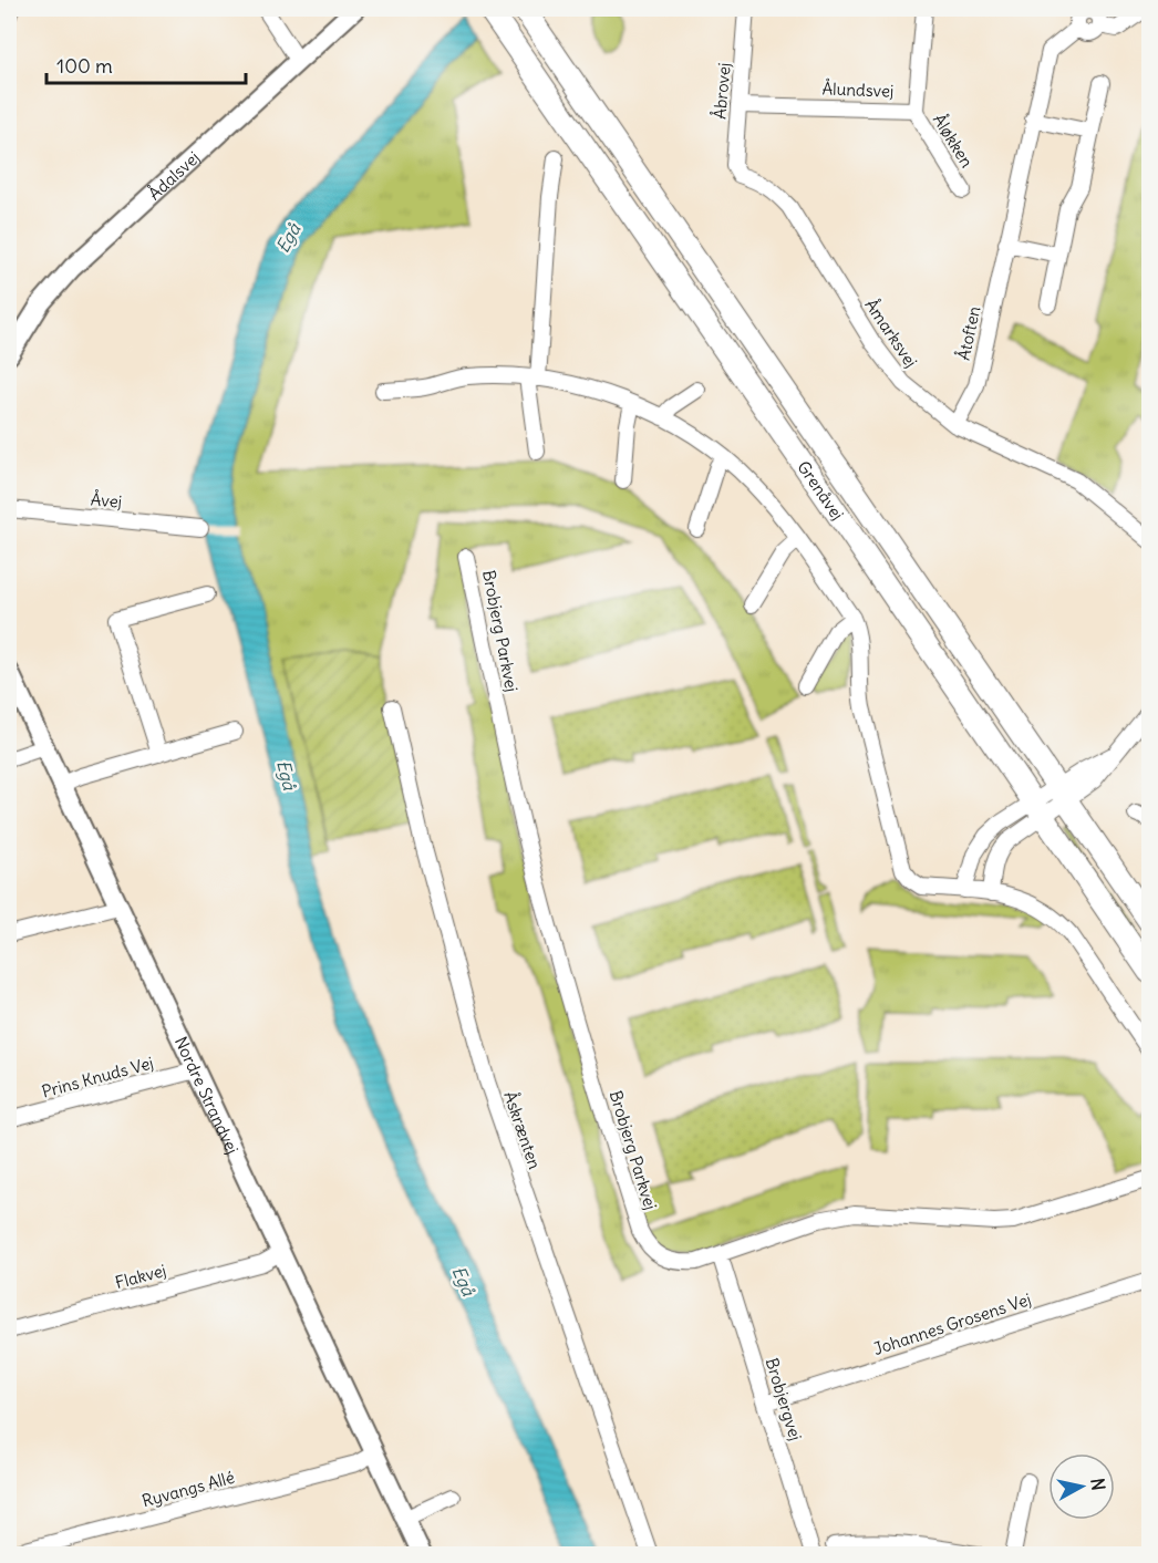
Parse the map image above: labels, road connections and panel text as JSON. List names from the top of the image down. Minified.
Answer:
{"streets":{"main road":["Grenåvej"],"street":["Ålundsvej","Åbrovej","Åløkken","Ådalsvej","Åmarksvej","Åtoften","Åvej","Brobjerg Parkvej","Prins Knuds Vej","Nordre Strandvej","Åskrænten","Flakvej","Johannes Grosens Vej","Brobjergvej","Ryvangs Allé"]},"crossings":[["Ålundsvej","Åbrovej"],["Ålundsvej","Åløkken"],["Åbrovej","Åmarksvej"],["Åmarksvej","Åtoften"],["Brobjerg Parkvej","Brobjergvej"],["Prins Knuds Vej","Nordre Strandvej"],["Nordre Strandvej","Flakvej"],["Nordre Strandvej","Ryvangs Allé"],["Johannes Grosens Vej","Brobjergvej"]],"water":["Egå"],"scale_bar":"100 m","north":"right"}
